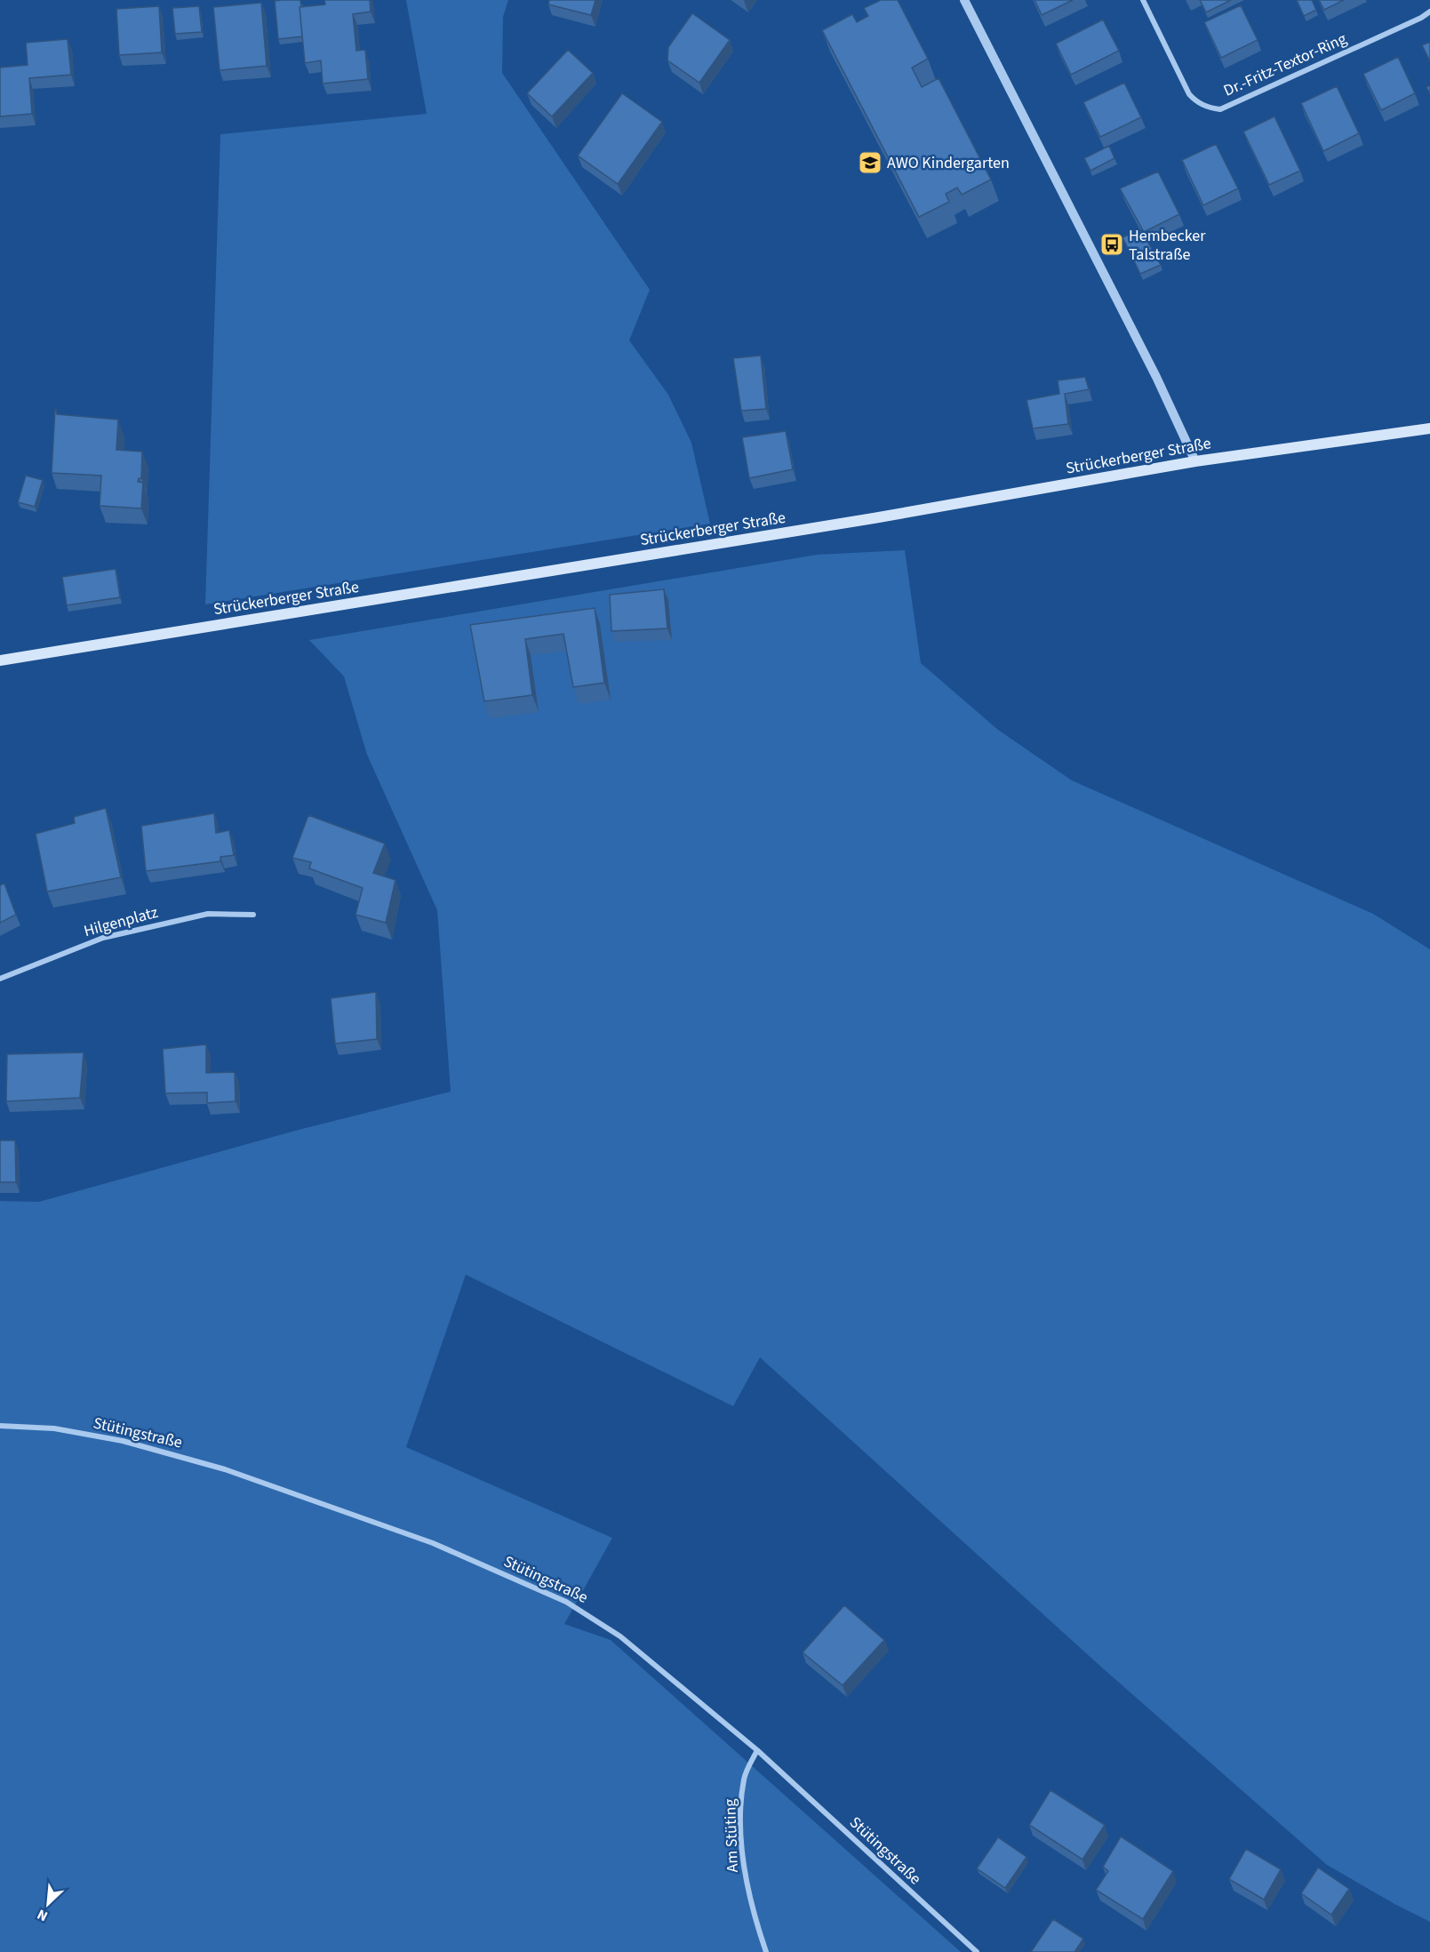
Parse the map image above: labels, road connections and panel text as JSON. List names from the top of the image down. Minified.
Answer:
{"streets":{"main road":["Strückerberger Straße"],"street":["Dr.-Fritz-Textor-Ring","Hilgenplatz","Stütingstraße","Am Stüting"]},"crossings":[["Stütingstraße","Am Stüting"]],"places":{"school or university":["AWO Kindergarten"],"bus stop":["Hembecker Talstraße"]},"north":"bottom left"}
